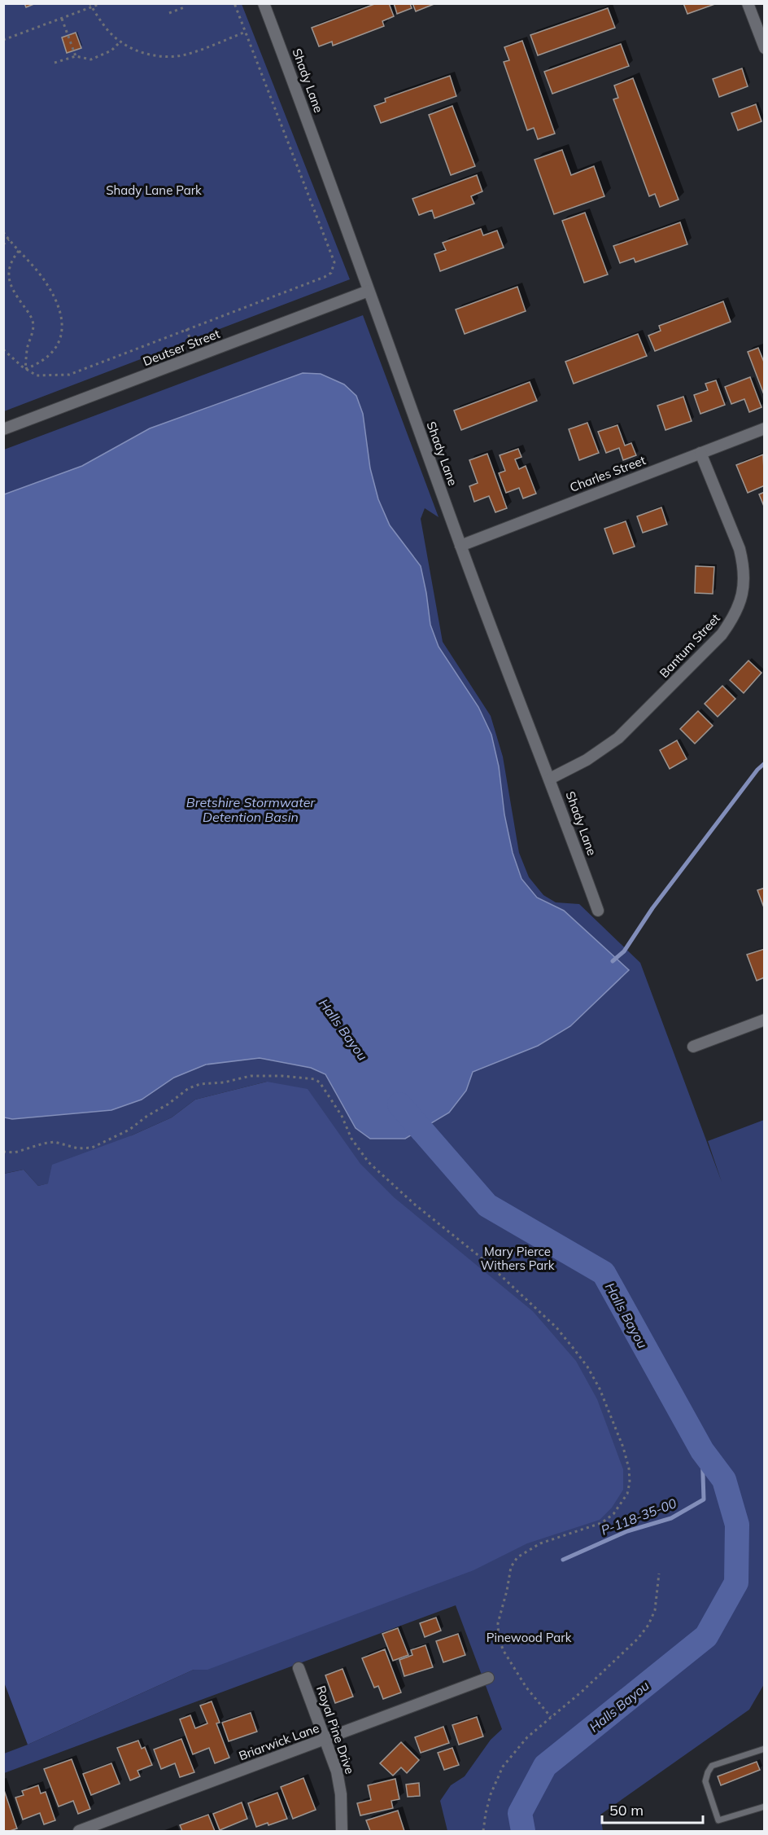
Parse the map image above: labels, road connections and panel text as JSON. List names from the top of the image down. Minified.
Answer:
{"streets":{"street":["Shady Lane","Deutser Street","Charles Street","Bantum Street","Royal Pine Drive","Briarwick Lane"]},"crossings":[["Shady Lane","Deutser Street"],["Shady Lane","Charles Street"],["Shady Lane","Bantum Street"],["Charles Street","Bantum Street"],["Royal Pine Drive","Briarwick Lane"]],"water":["Bretshire Stormwater Detention Basin","Halls Bayou","P-118-35-00"],"parks":["Shady Lane Park","Mary Pierce Withers Park","Pinewood Park"],"scale_bar":"50 m"}
